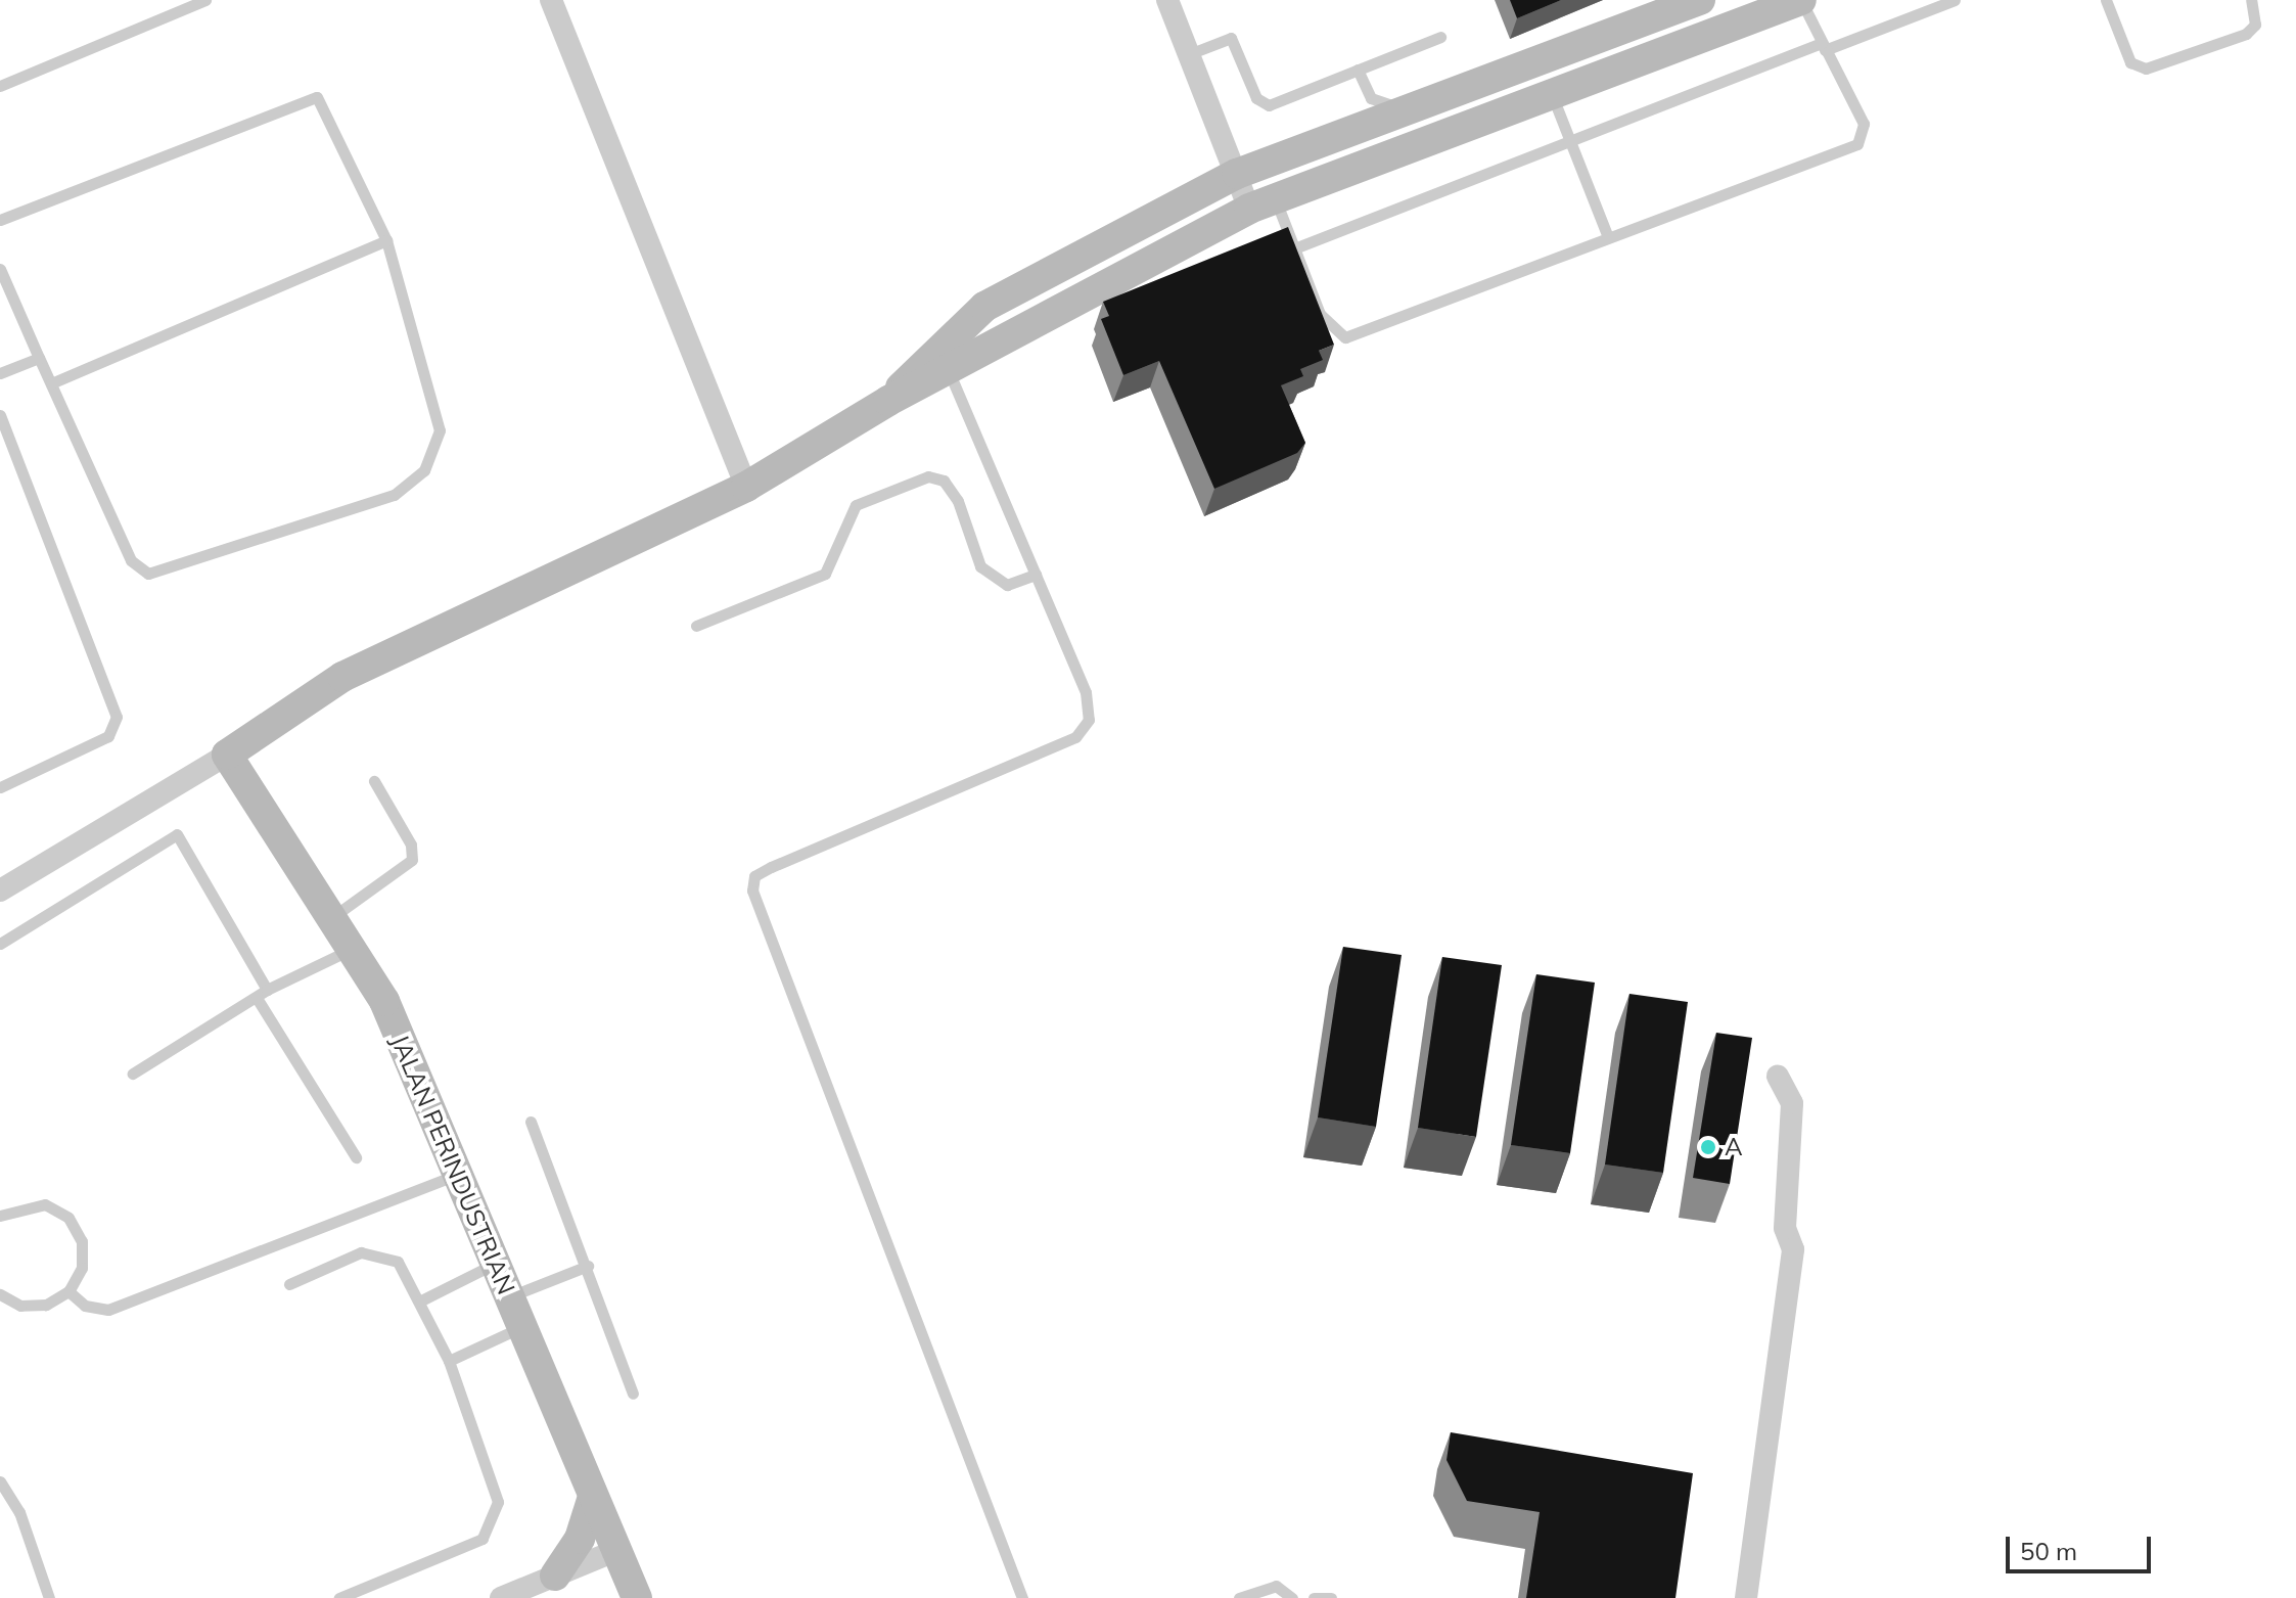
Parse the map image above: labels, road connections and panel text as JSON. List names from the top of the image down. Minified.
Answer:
{"streets":{"main road":["JALAN PERINDUSTRIAN"]},"places":["A"],"scale_bar":"50 m"}
